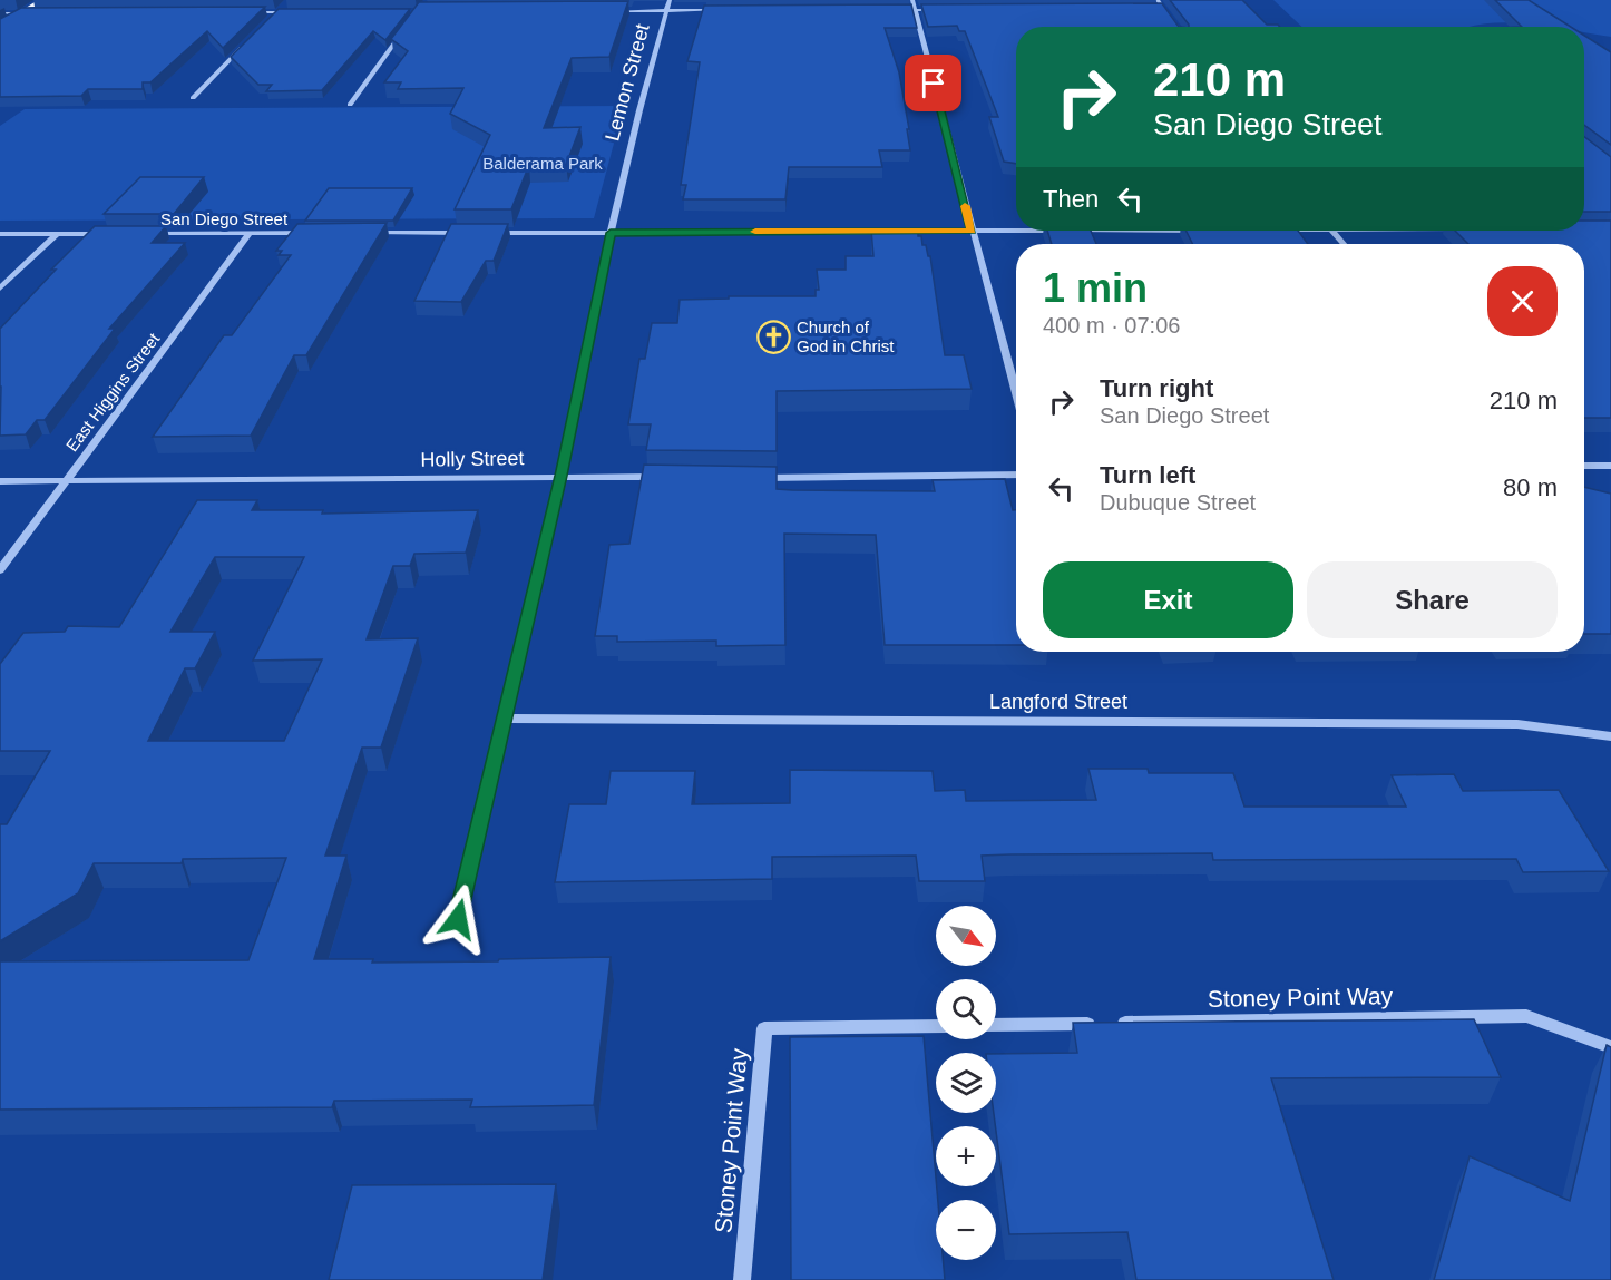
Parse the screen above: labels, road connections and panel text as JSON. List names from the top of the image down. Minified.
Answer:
{"streets":{"street":["Lemon Street","San Diego Street","East Higgins Street","Holly Street","Langford Street","Stoney Point Way"]},"crossings":[["Lemon Street","Holly Street"],["Lemon Street","Langford Street"],["San Diego Street","East Higgins Street"],["East Higgins Street","Holly Street"]],"parks":["Balderama Park"],"places":{"church":["Church of God in Christ"]},"north":"bottom right","page":{"turn":["210 m","San Diego Street"],"then":"Then","heading":["1 min","400 m · 07:06"],"list":[{"name":"Turn right","note":"San Diego Street","value":"210 m"},{"name":"Turn left","note":"Dubuque Street","value":"80 m"}],"buttons":["Exit","Share"],"map_buttons":["+","−"]}}
